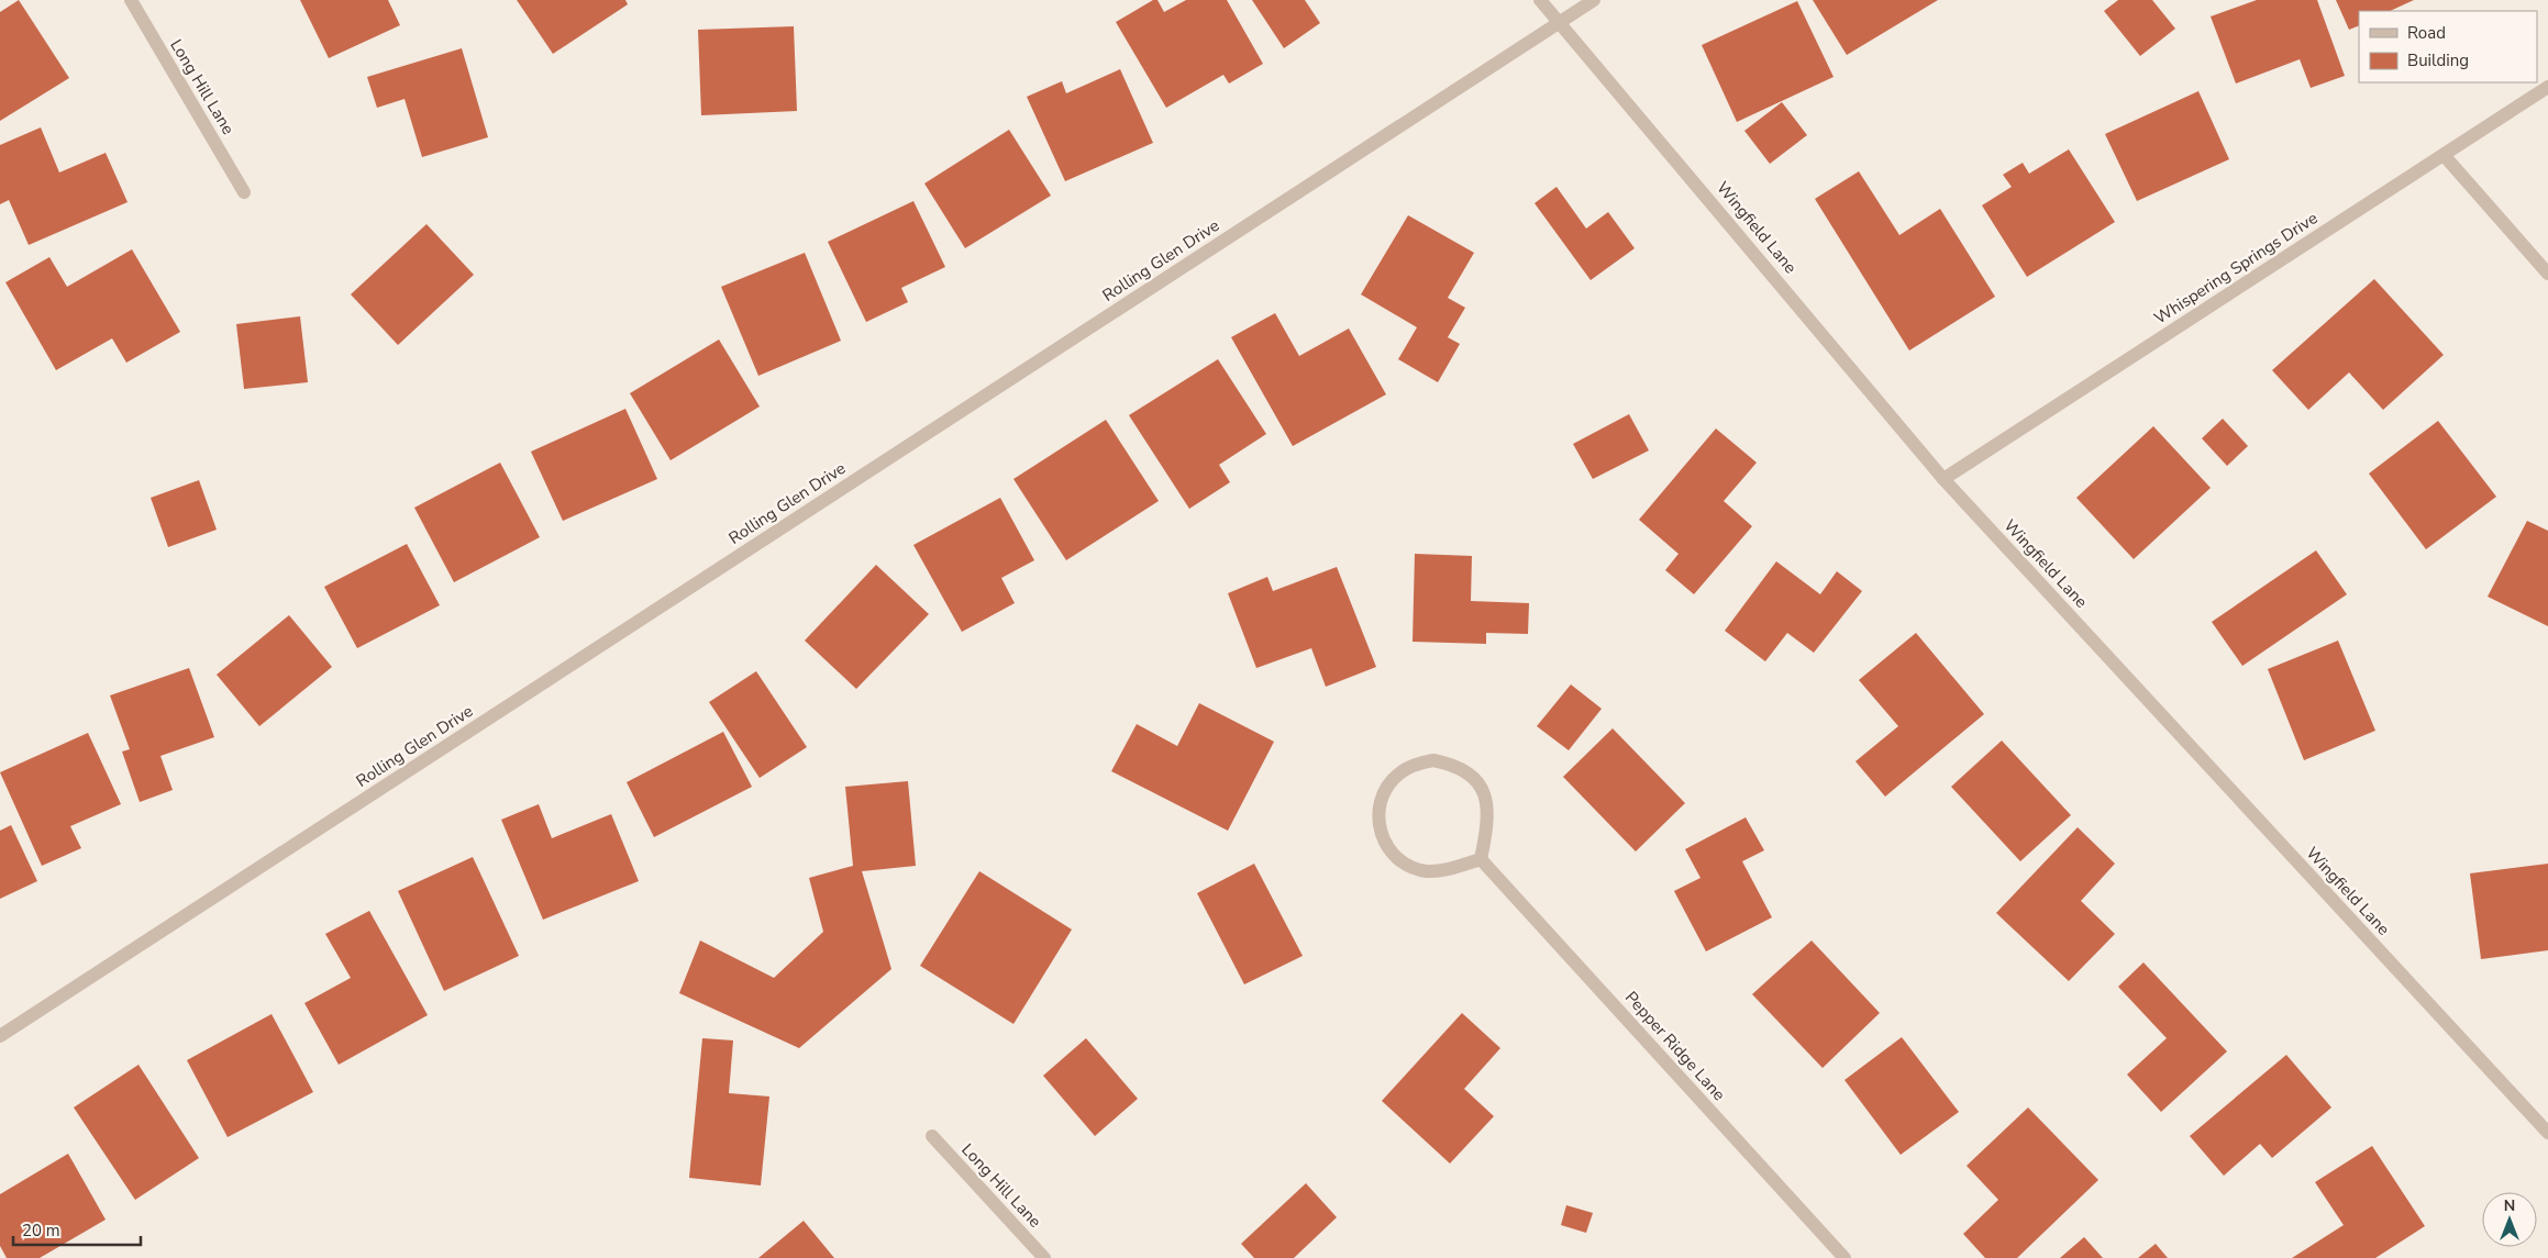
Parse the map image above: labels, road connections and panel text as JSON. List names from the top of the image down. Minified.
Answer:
{"streets":{"street":["Long Hill Lane","Wingfield Lane","Rolling Glen Drive","Whispering Springs Drive","Pepper Ridge Lane"]},"crossings":[["Wingfield Lane","Rolling Glen Drive"],["Wingfield Lane","Whispering Springs Drive"]],"legend":["Road","Building"],"scale_bar":"20 m","north":"top"}
